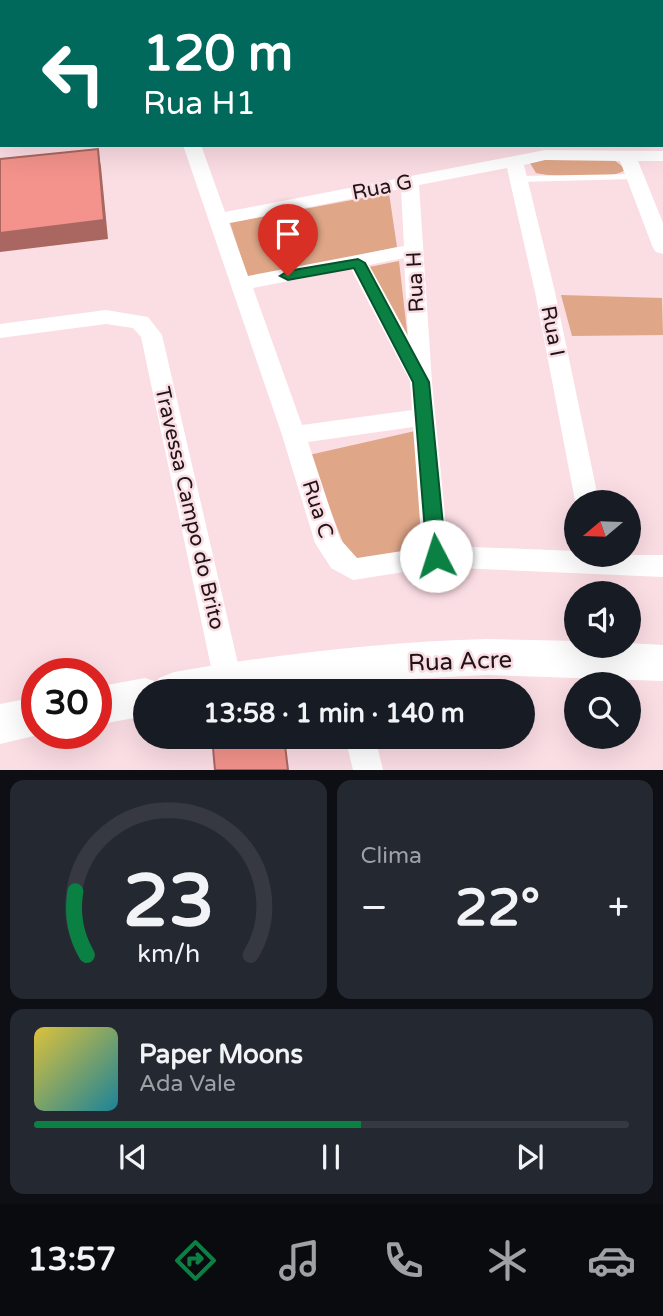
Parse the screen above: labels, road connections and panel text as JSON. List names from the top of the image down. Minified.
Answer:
{"streets":{"main road":["Rua Acre"],"street":["Rua G","Rua H","Rua I","Travessa Campo do Brito","Rua C"]},"crossings":[["Rua G","Rua H"],["Rua G","Rua I"],["Rua G","Rua C"],["Rua H","Rua C"]],"north":"left","page":{"turn":["120 m","Rua H1"],"limit":"30","trip":"13:58 · 1 min · 140 m","tile":"Clima","heat":["−","22°","+"],"song":["Paper Moons","Ada Vale"],"tabs":"13:57","gauge":["23","km/h"]}}
